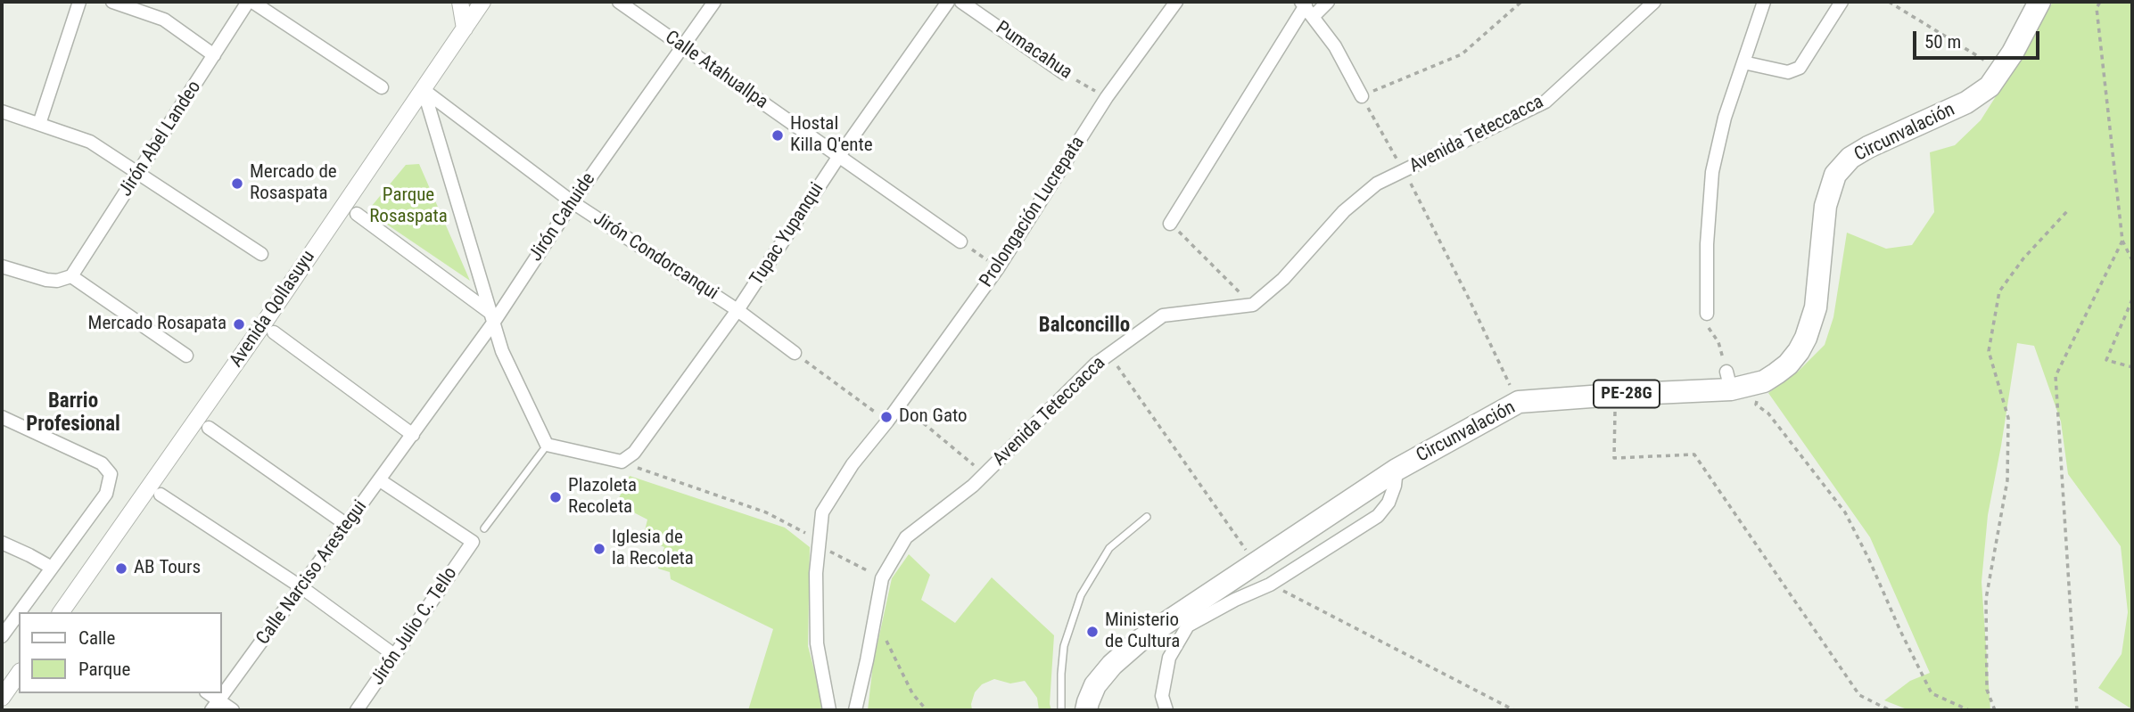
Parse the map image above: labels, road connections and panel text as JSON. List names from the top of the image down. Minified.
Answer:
{"streets":{"highway":["Circunvalación","PE-28G"],"street":["Pumacahua","Calle Atahuallpa","Avenida Teteccacca","Jirón Abel Landeo","Prolongación Lucrepata","Jirón Cahuide","Tupac Yupanqui","Jirón Condorcanqui","Avenida Qollasuyu","Calle Narciso Arestegui","Jirón Julio C. Tello"]},"crossings":[["Pumacahua","Prolongación Lucrepata"],["Calle Atahuallpa","Jirón Cahuide"],["Calle Atahuallpa","Tupac Yupanqui"],["Jirón Cahuide","Jirón Condorcanqui"],["Jirón Cahuide","Calle Narciso Arestegui"],["Tupac Yupanqui","Jirón Condorcanqui"],["Jirón Condorcanqui","Avenida Qollasuyu"],["Calle Narciso Arestegui","Jirón Julio C. Tello"]],"districts":["Balconcillo","Barrio Profesional"],"parks":["Parque Rosaspata"],"places":["Hostal Killa Q'ente","Mercado de Rosaspata","Mercado Rosapata","Don Gato","Plazoleta Recoleta","Iglesia de la Recoleta","AB Tours","Ministerio de Cultura"],"legend":["Calle","Parque"],"scale_bar":"50 m"}
